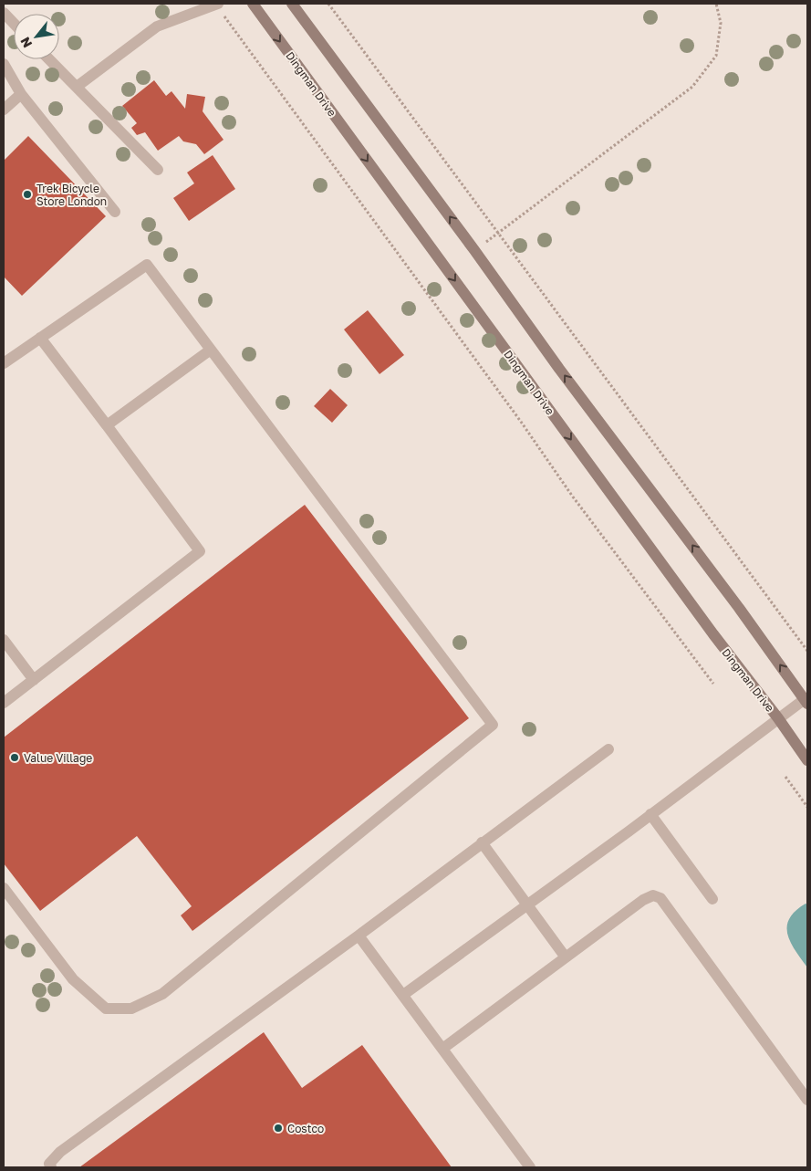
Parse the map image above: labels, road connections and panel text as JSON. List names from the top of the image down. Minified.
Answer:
{"streets":{"main road":["Dingman Drive"]},"places":["Trek Bicycle Store London","Value Village","Costco"],"north":"bottom left"}
